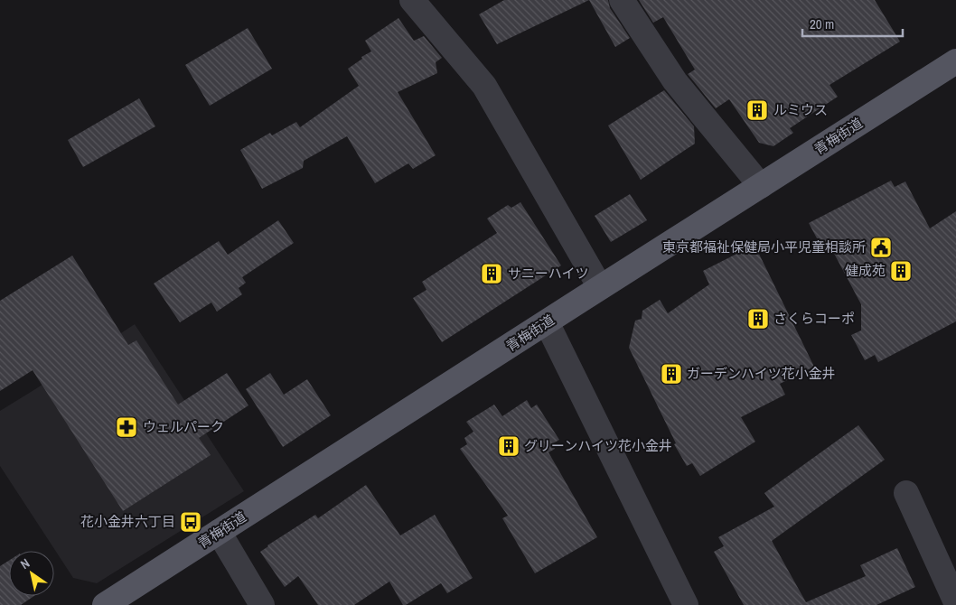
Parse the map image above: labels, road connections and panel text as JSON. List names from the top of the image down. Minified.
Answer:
{"streets":{"main road":["青梅街道"]},"places":{"building":["ルミウス","健成苑","サニーハイツ","さくらコーポ","ガーデンハイツ花小金井","グリーンハイツ花小金井"],"public building":["東京都福祉保健局小平児童相談所"],"pharmacy":["ウェルパーク"],"bus stop":["花小金井六丁目"]},"scale_bar":"20 m","north":"top left"}
